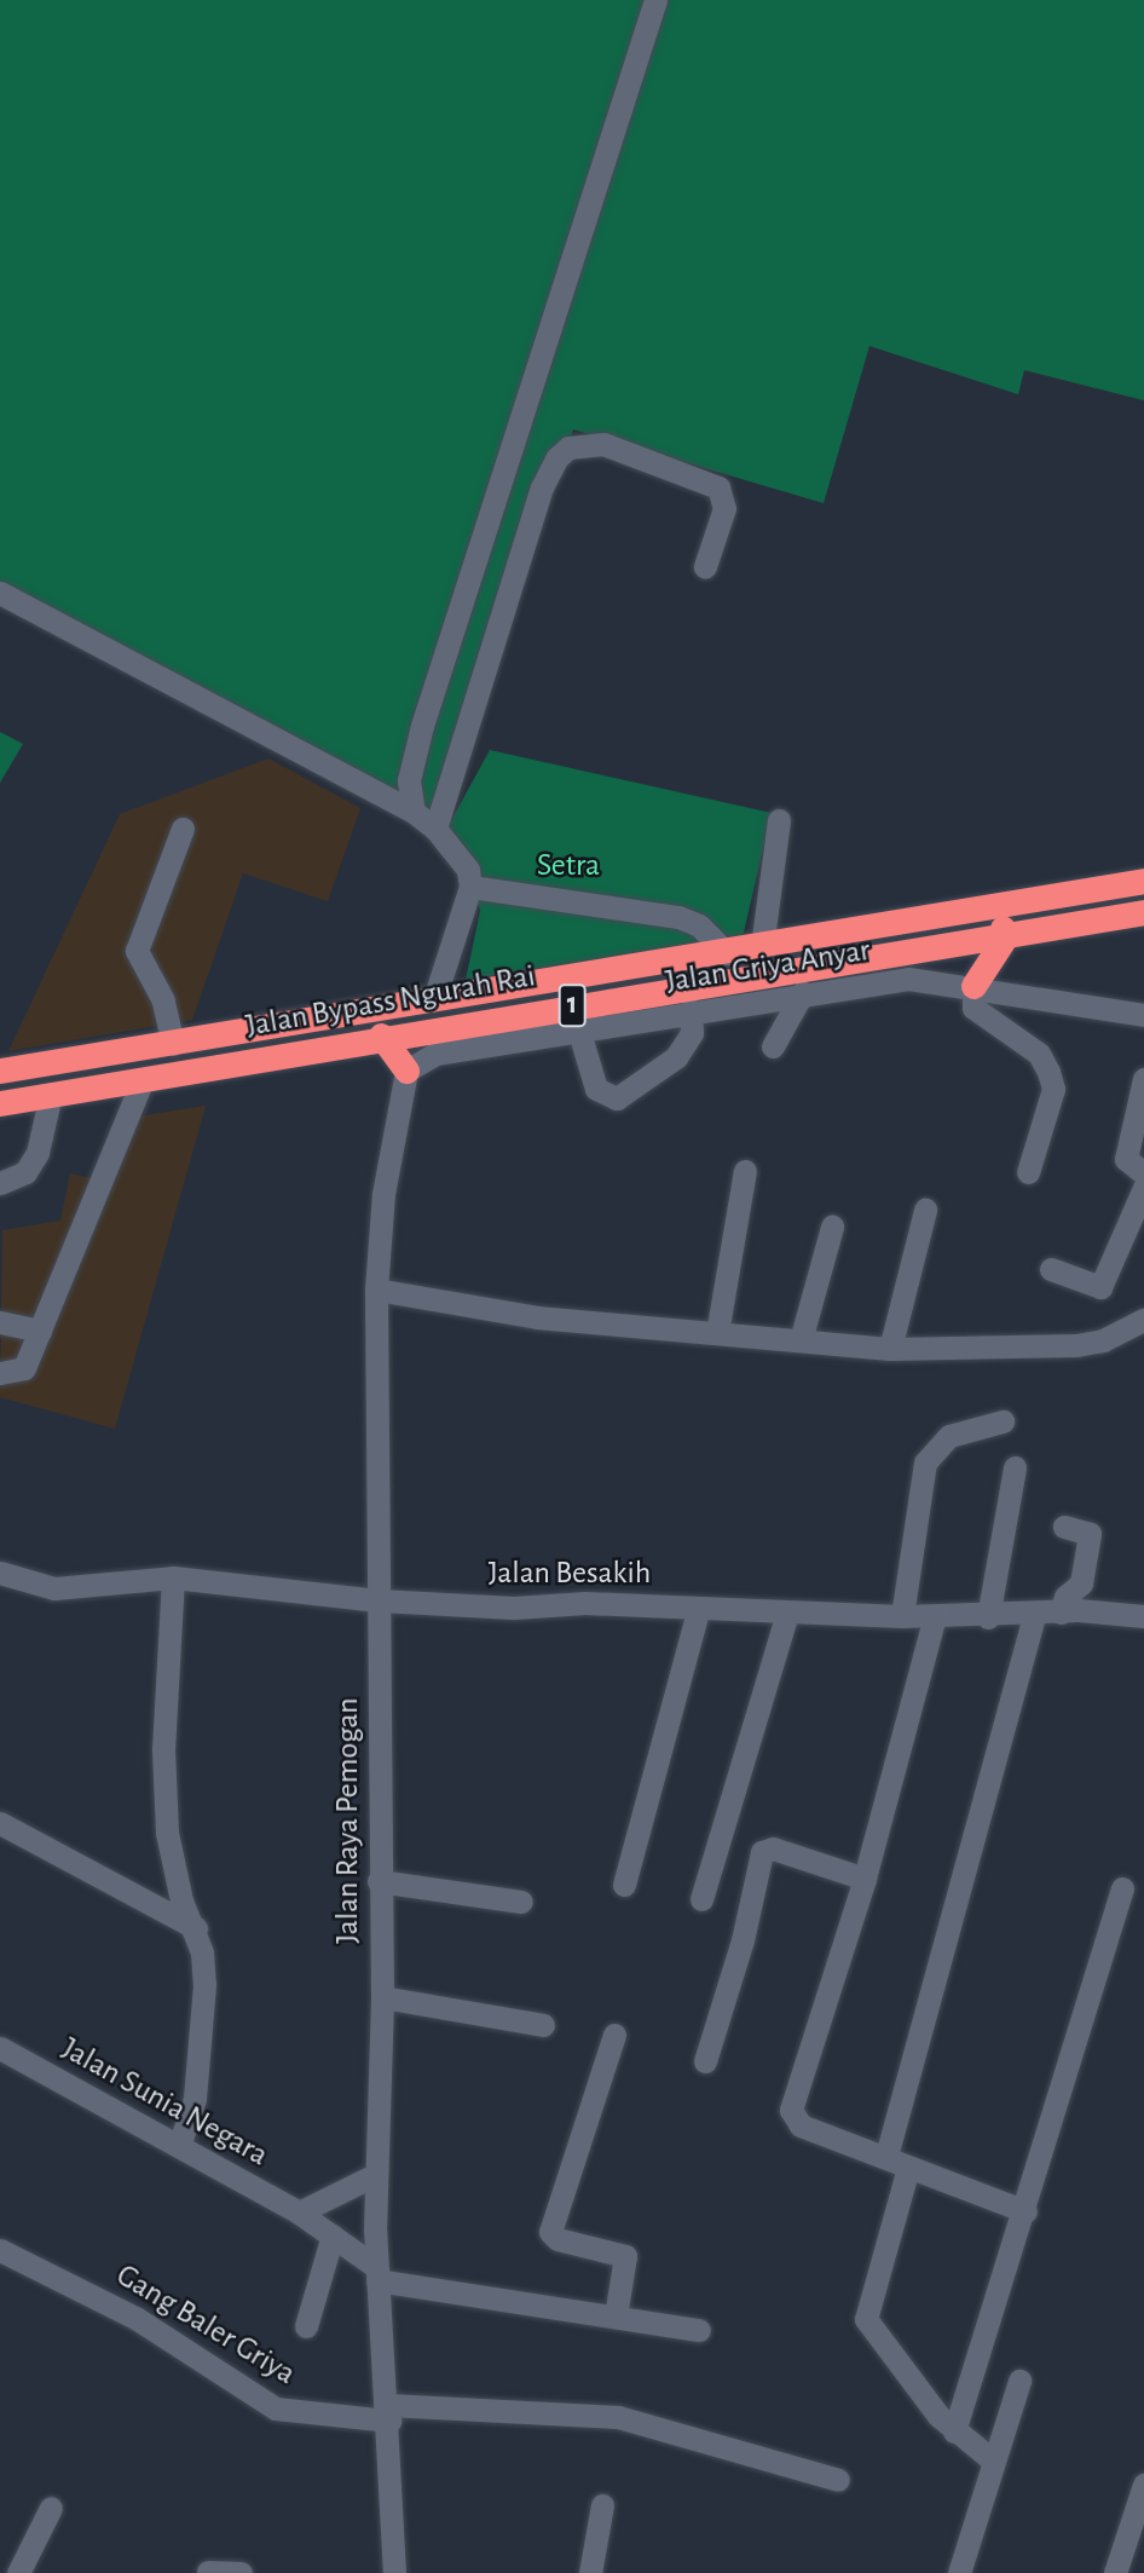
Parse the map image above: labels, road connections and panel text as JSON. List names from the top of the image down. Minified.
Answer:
{"streets":{"highway":["Jalan Bypass Ngurah Rai","1"],"street":["Jalan Griya Anyar","Jalan Besakih","Jalan Raya Pemogan","Jalan Sunia Negara","Gang Baler Griya"]},"crossings":[["Jalan Griya Anyar","Jalan Raya Pemogan"],["Jalan Besakih","Jalan Raya Pemogan"],["Jalan Raya Pemogan","Jalan Sunia Negara"],["Jalan Raya Pemogan","Gang Baler Griya"]],"parks":["Setra"]}
